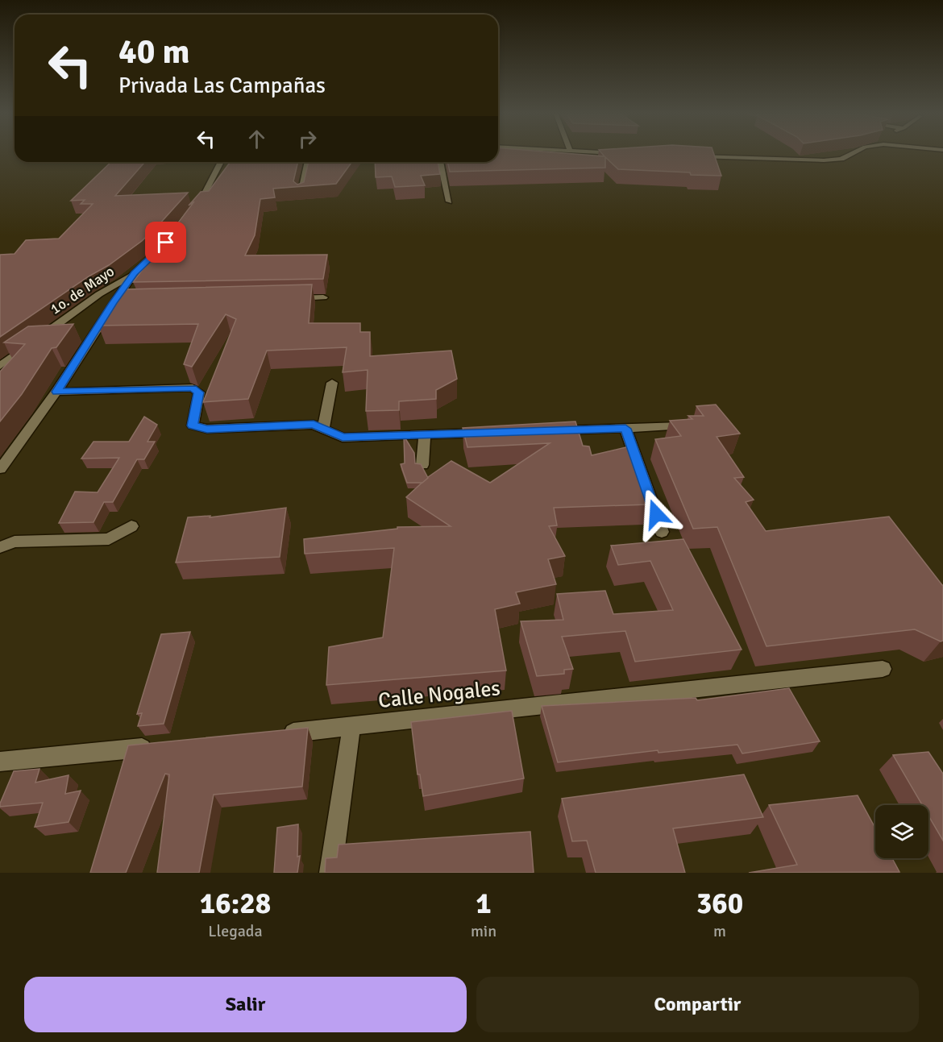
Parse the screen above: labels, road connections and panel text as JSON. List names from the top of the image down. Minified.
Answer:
{"streets":{"street":["1o. de Mayo","Calle Nogales"]},"page":{"turn":["40 m","Privada Las Campañas"],"eta":["16:28","Llegada","1","min","360","m"],"buttons":["Salir","Compartir"]}}
